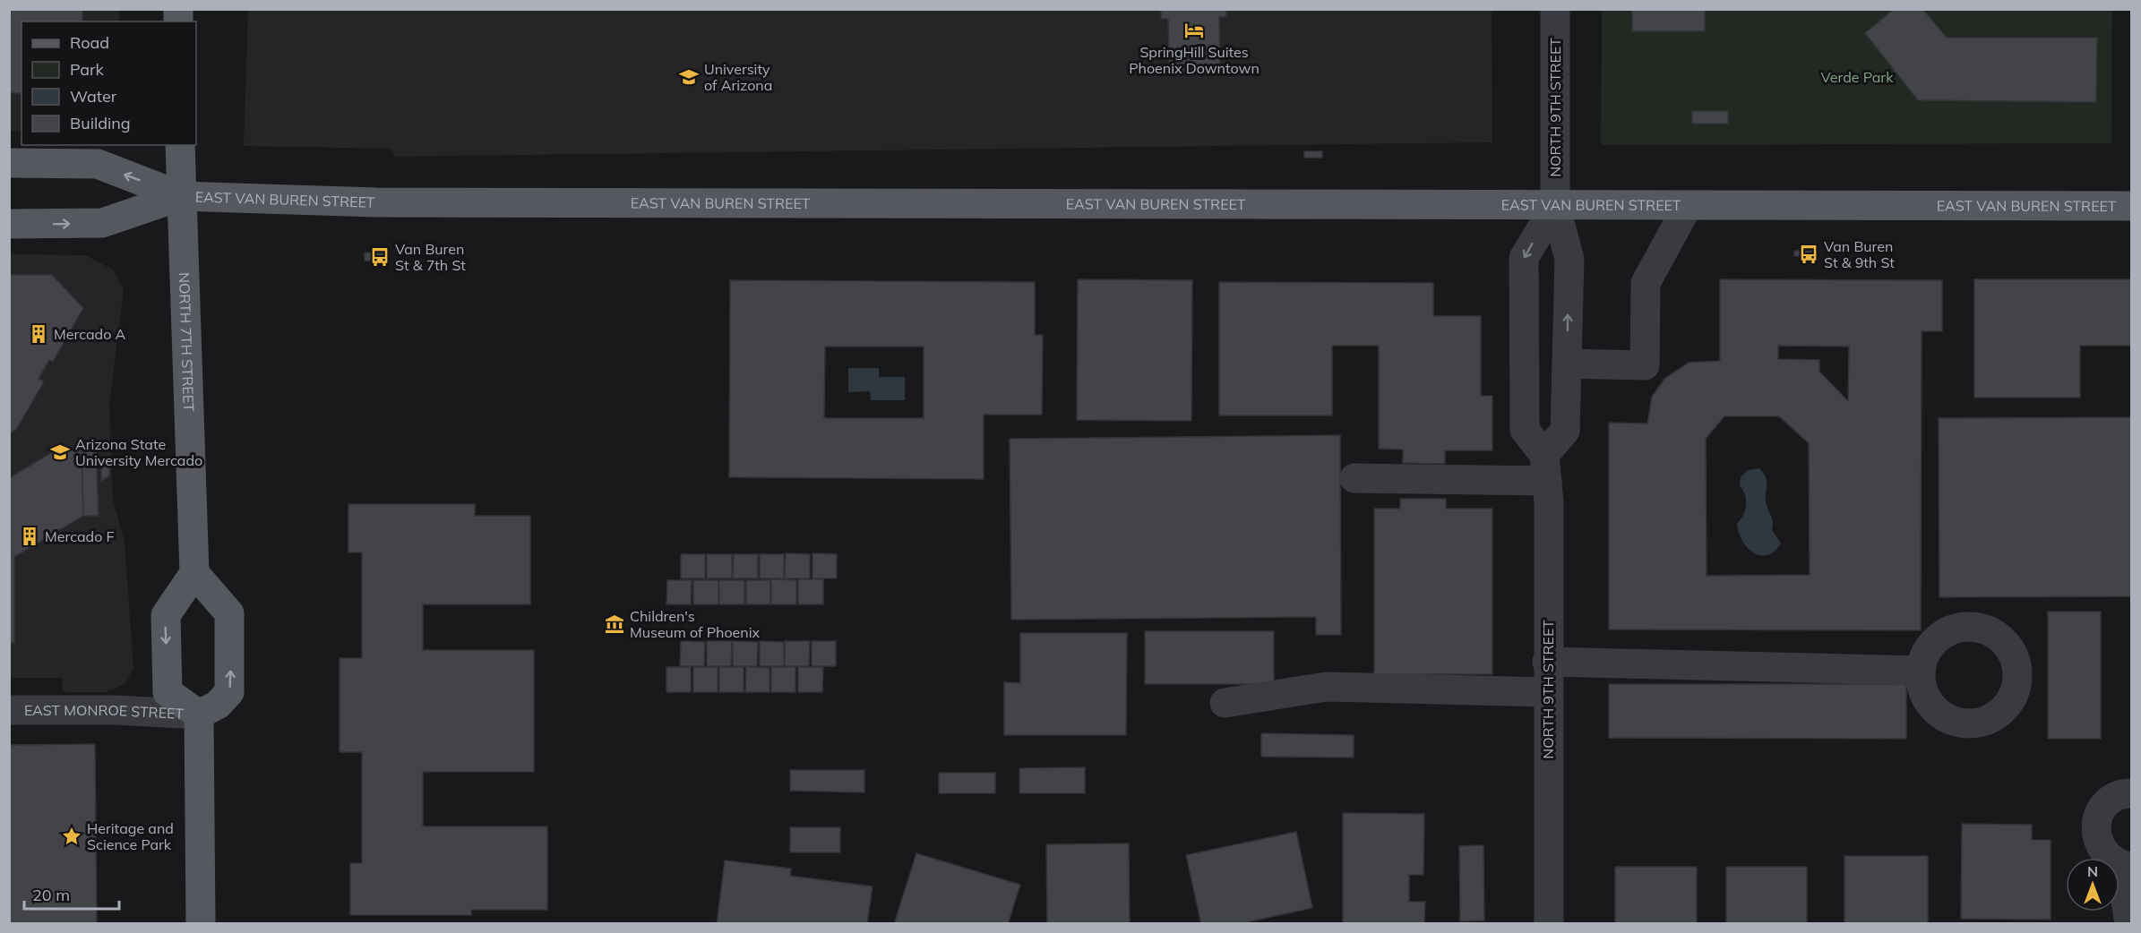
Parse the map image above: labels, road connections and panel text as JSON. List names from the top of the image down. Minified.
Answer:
{"streets":{"main road":["EAST VAN BUREN STREET","NORTH 7TH STREET"],"street":["NORTH 9TH STREET","EAST MONROE STREET"]},"crossings":[["NORTH 9TH STREET","EAST VAN BUREN STREET"],["EAST VAN BUREN STREET","NORTH 7TH STREET"]],"parks":["Verde Park"],"places":{"hotel":["SpringHill Suites Phoenix Downtown"],"school or university":["University of Arizona","Arizona State University Mercado"],"bus stop":["Van Buren St & 9th St","Van Buren St & 7th St"],"building":["Mercado A","Mercado F"],"museum":["Children's Museum of Phoenix"],"place":["Heritage and Science Park"]},"legend":["Road","Park","Water","Building"],"scale_bar":"20 m","north":"top"}
